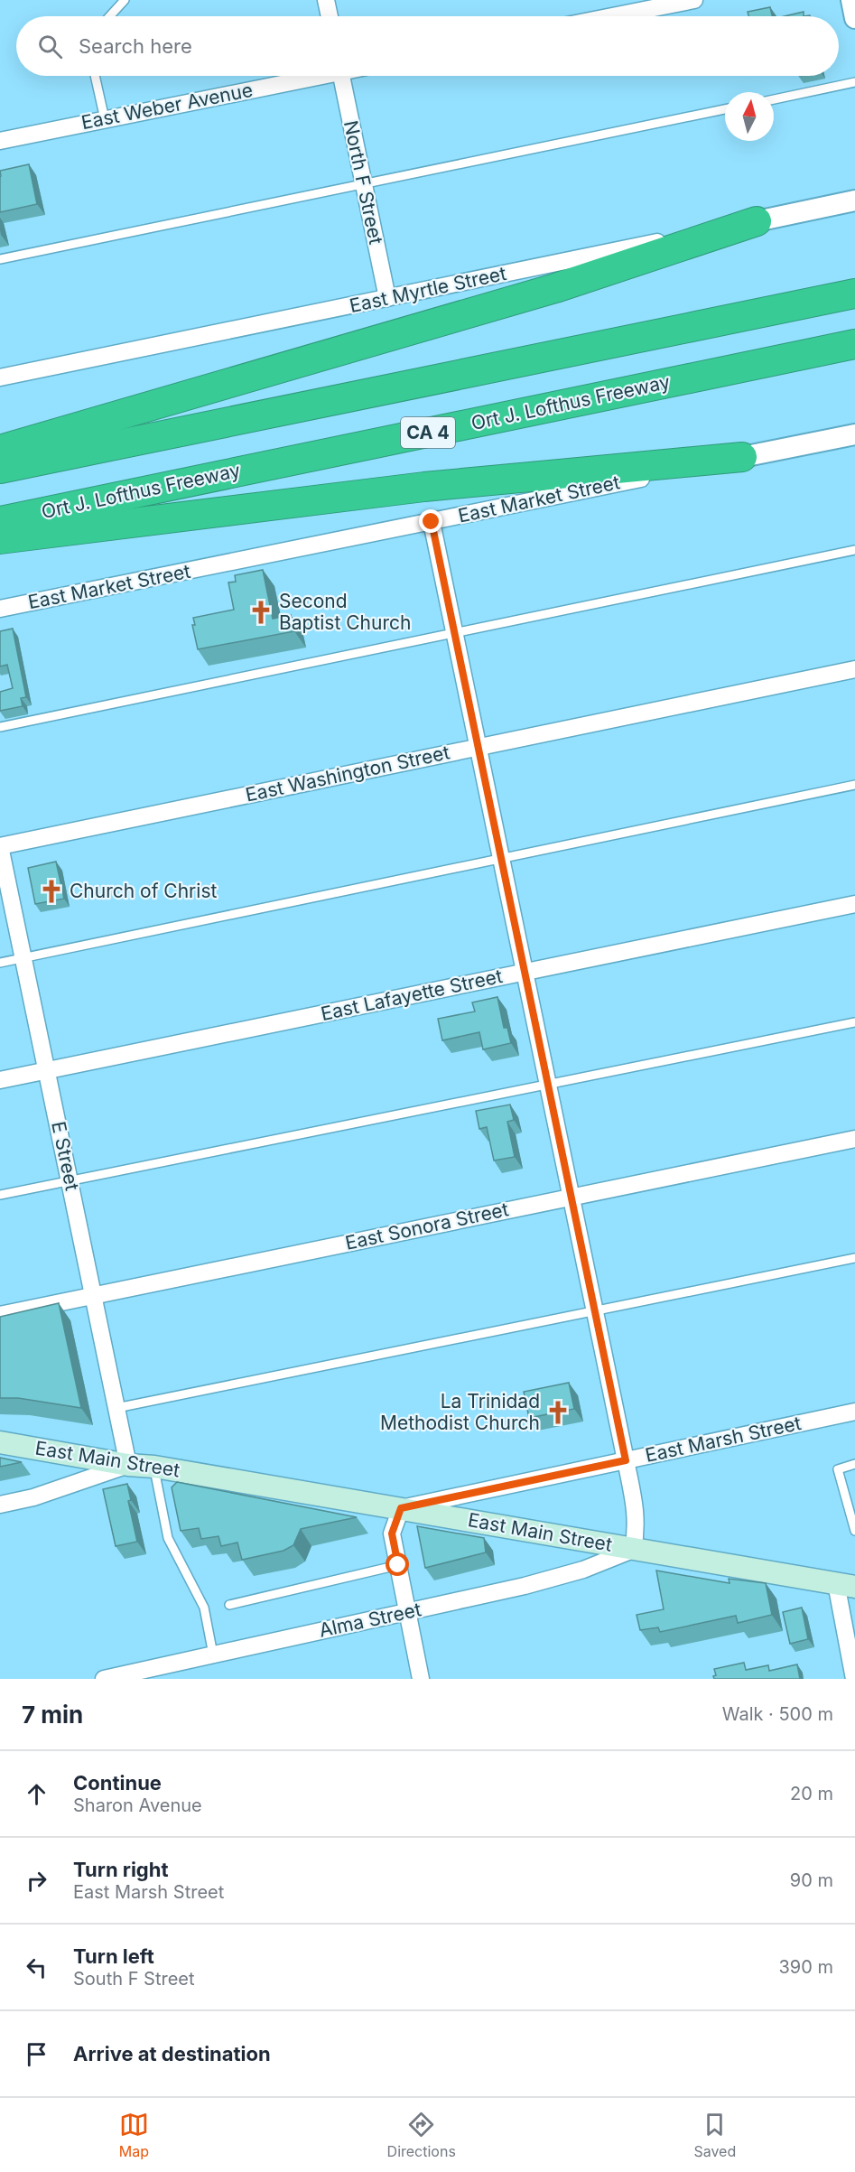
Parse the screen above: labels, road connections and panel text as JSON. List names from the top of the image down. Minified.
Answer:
{"streets":{"highway":["Ort J. Lofthus Freeway","CA 4"],"main road":["East Main Street"],"street":["East Weber Avenue","North F Street","East Myrtle Street","East Market Street","East Washington Street","East Lafayette Street","E Street","East Sonora Street","East Marsh Street","Alma Street"]},"crossings":[["North F Street","East Myrtle Street"],["East Washington Street","E Street"],["East Lafayette Street","E Street"],["E Street","East Sonora Street"],["E Street","East Main Street"],["East Marsh Street","East Main Street"],["East Main Street","Alma Street"]],"places":{"church":["Second Baptist Church","Church of Christ","La Trinidad Methodist Church"]},"north":"top","page":{"search":"Search here","heading":["7 min","Walk · 500 m"],"list":[["Continue","Sharon Avenue","20 m"],["Turn right","East Marsh Street","90 m"],["Turn left","South F Street","390 m"],"Arrive at destination"],"nav":["Map","Directions","Saved"]}}
